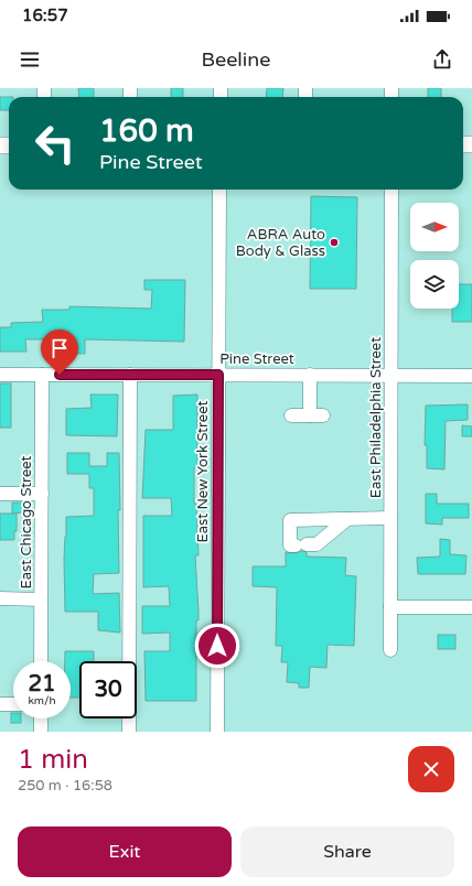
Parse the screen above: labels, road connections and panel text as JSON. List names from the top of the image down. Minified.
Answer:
{"streets":{"street":["Pine Street","East Philadelphia Street","East New York Street","East Chicago Street"]},"crossings":[["Pine Street","East Philadelphia Street"],["Pine Street","East New York Street"],["Pine Street","East Chicago Street"]],"places":["ABRA Auto Body & Glass"],"north":"right","page":{"status":"16:57","header":"Beeline","turn":["160 m","Pine Street"],"speed":"21 km/h","limit":"30","heading":["1 min","250 m · 16:58"],"buttons":["Exit","Share"]}}
